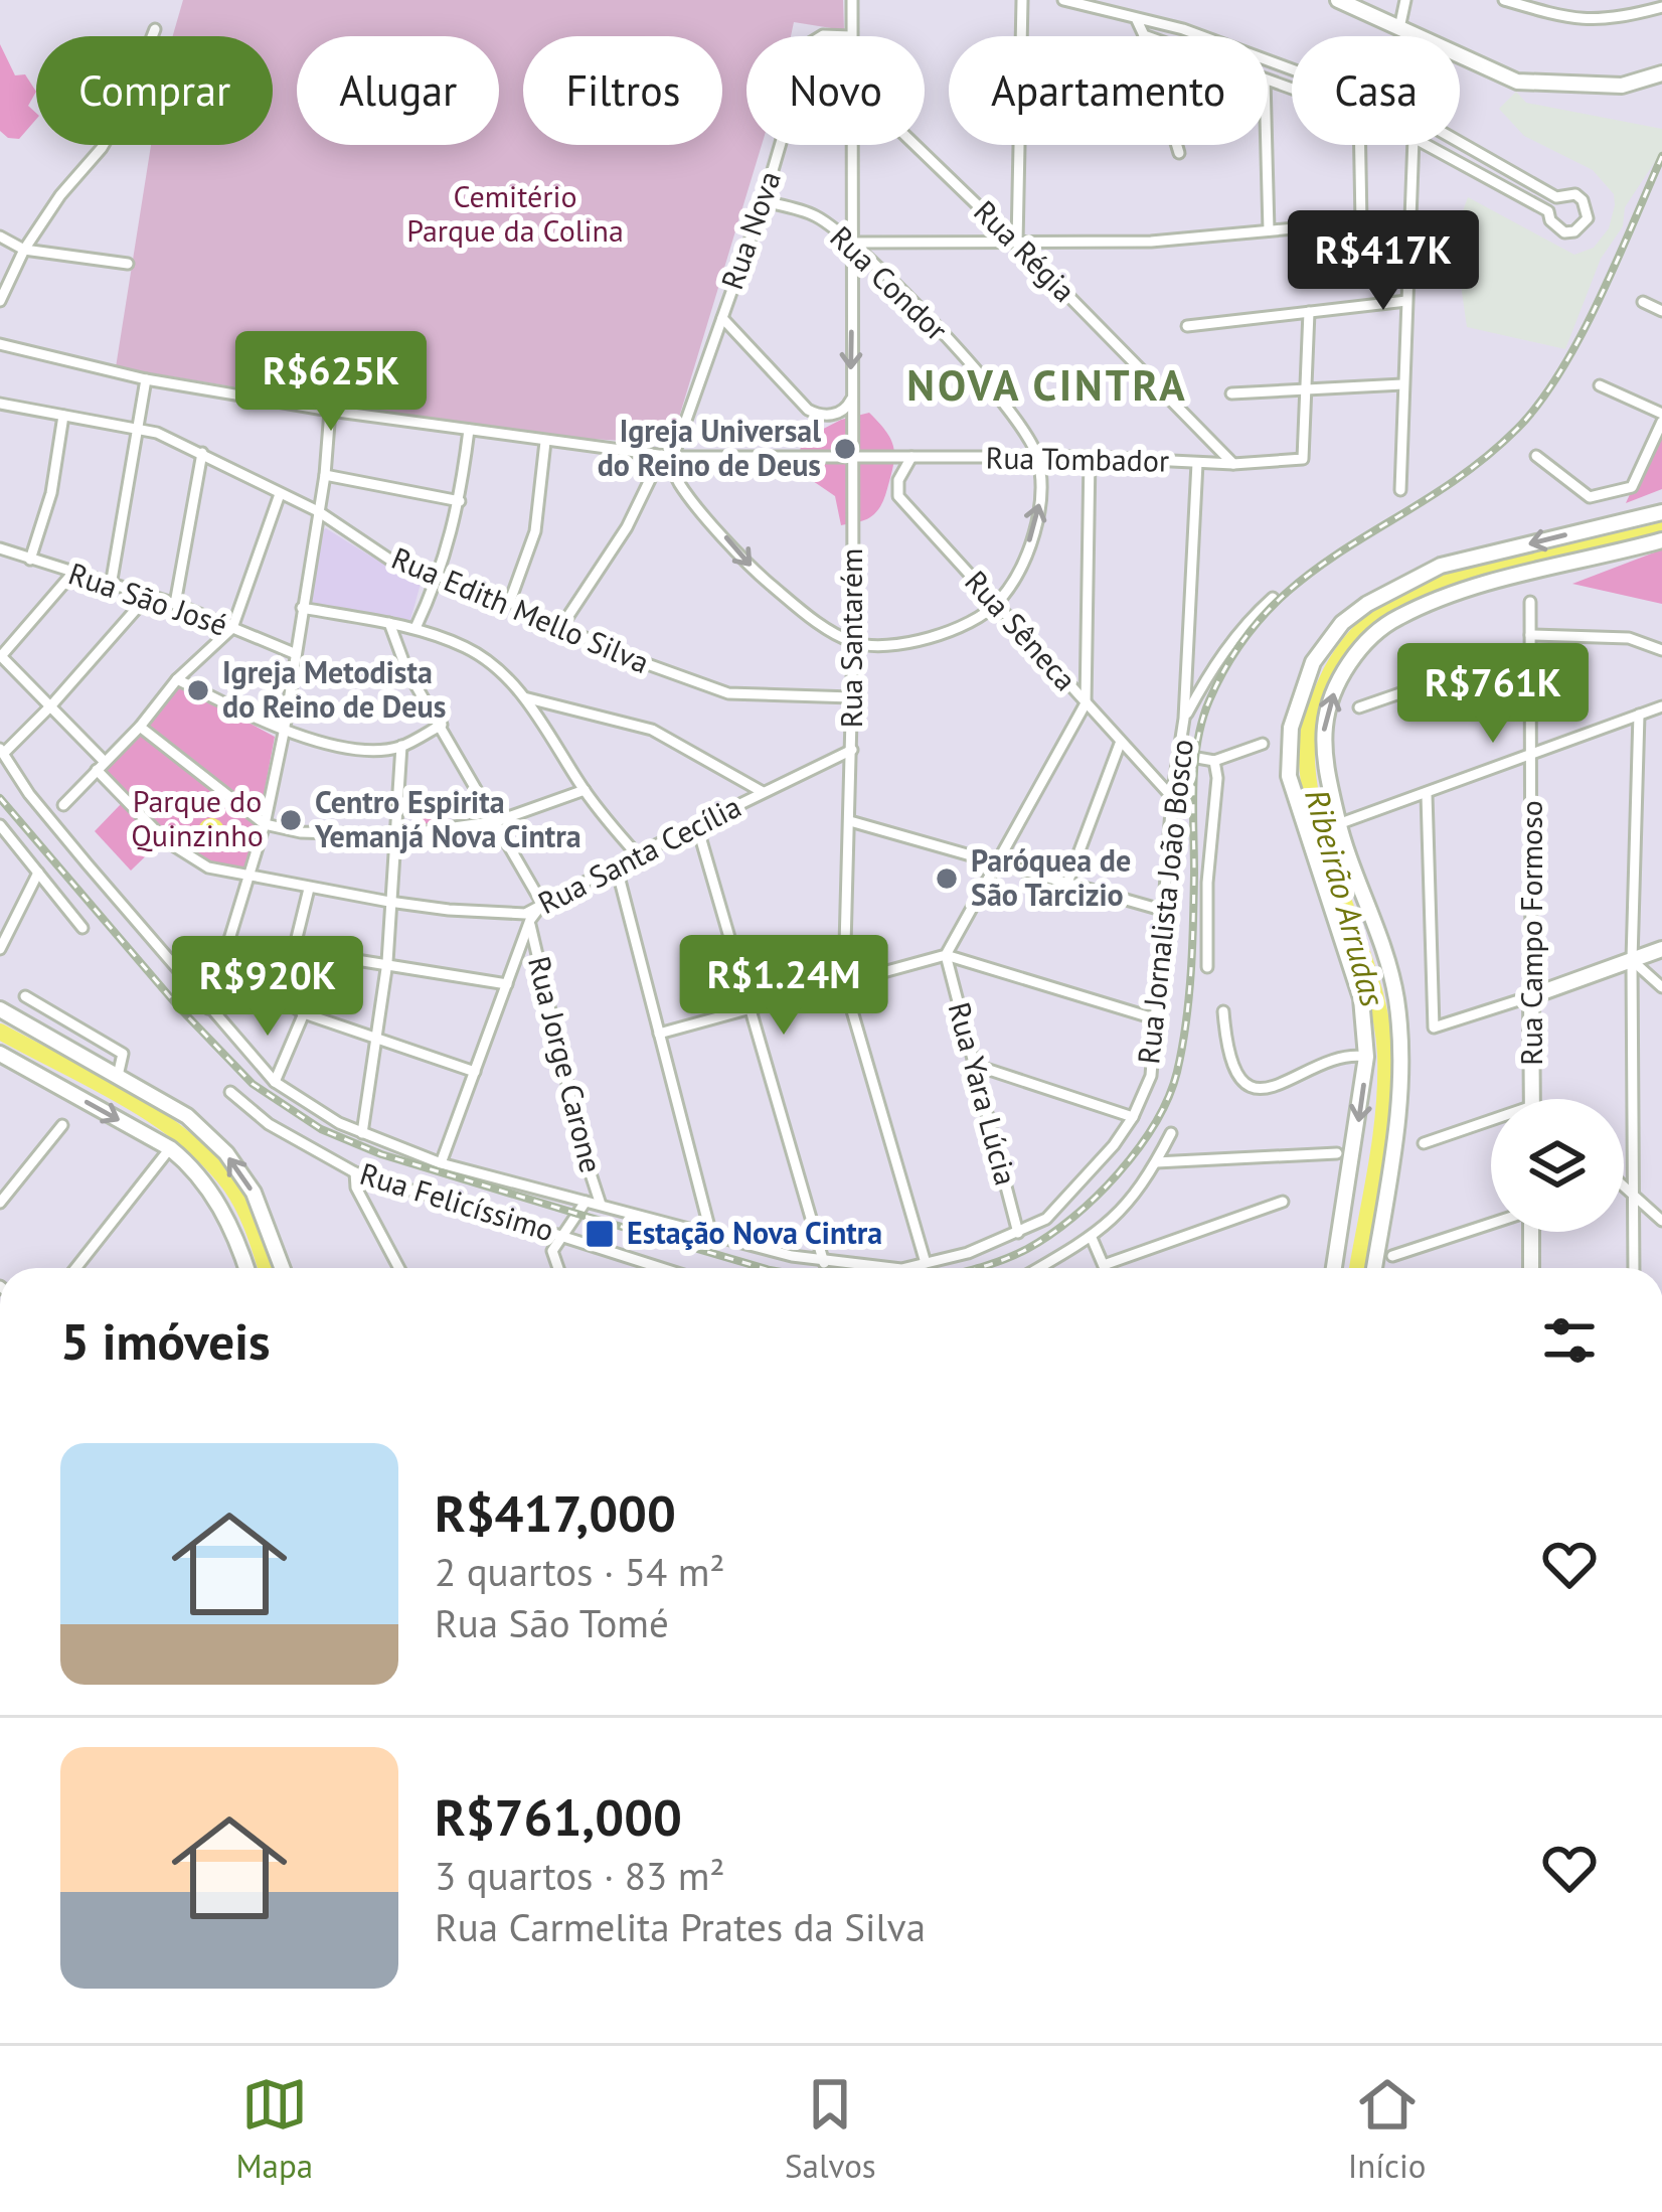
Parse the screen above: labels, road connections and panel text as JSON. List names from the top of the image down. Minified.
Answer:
{"streets":{"main road":["Rua Campo Formoso"],"street":["Rua Nova","Rua Régia","Rua Condor","Rua Tombador","Rua São José","Rua Edith Mello Silva","Rua Sêneca","Rua Santarém","Rua Santa Cecília","Rua Jornalista João Bosco","Rua Jorge Carone","Rua Yara Lúcia","Rua Felicíssimo"]},"crossings":[["Rua Nova","Rua Condor"],["Rua Nova","Rua Tombador"],["Rua Nova","Rua Edith Mello Silva"],["Rua Régia","Rua Tombador"],["Rua Condor","Rua Tombador"],["Rua Condor","Rua Santarém"],["Rua Tombador","Rua Sêneca"],["Rua Tombador","Rua Santarém"],["Rua Tombador","Rua Jornalista João Bosco"],["Rua Edith Mello Silva","Rua Santarém"],["Rua Sêneca","Rua Jornalista João Bosco"],["Rua Santarém","Rua Santa Cecília"],["Rua Santarém","Rua Jornalista João Bosco"],["Rua Jornalista João Bosco","Rua Jorge Carone"],["Rua Jornalista João Bosco","Rua Yara Lúcia"],["Rua Jorge Carone","Rua Felicíssimo"]],"districts":["NOVA CINTRA"],"water":["Ribeirão Arrudas"],"parks":["Cemitério Parque da Colina","Parque do Quinzinho"],"places":{"other":["Igreja Universal do Reino de Deus","Igreja Metodista do Reino de Deus","Centro Espirita Yemanjá Nova Cintra","Paróquea de São Tarcizio"],"transit":["Estação Nova Cintra"]},"page":{"chip":["Comprar","Alugar","Filtros","Novo","Apartamento","Casa"],"price":["R$417K","R$625K","R$761K","R$1.24M","R$920K"],"heading":"5 imóveis","list":[{"name":"R$417,000","note":"2 quartos · 54 m² · Rua São Tomé"},{"name":"R$761,000","note":"3 quartos · 83 m² · Rua Carmelita Prates da Silva"}],"tabs":["Mapa","Salvos","Início"]}}
